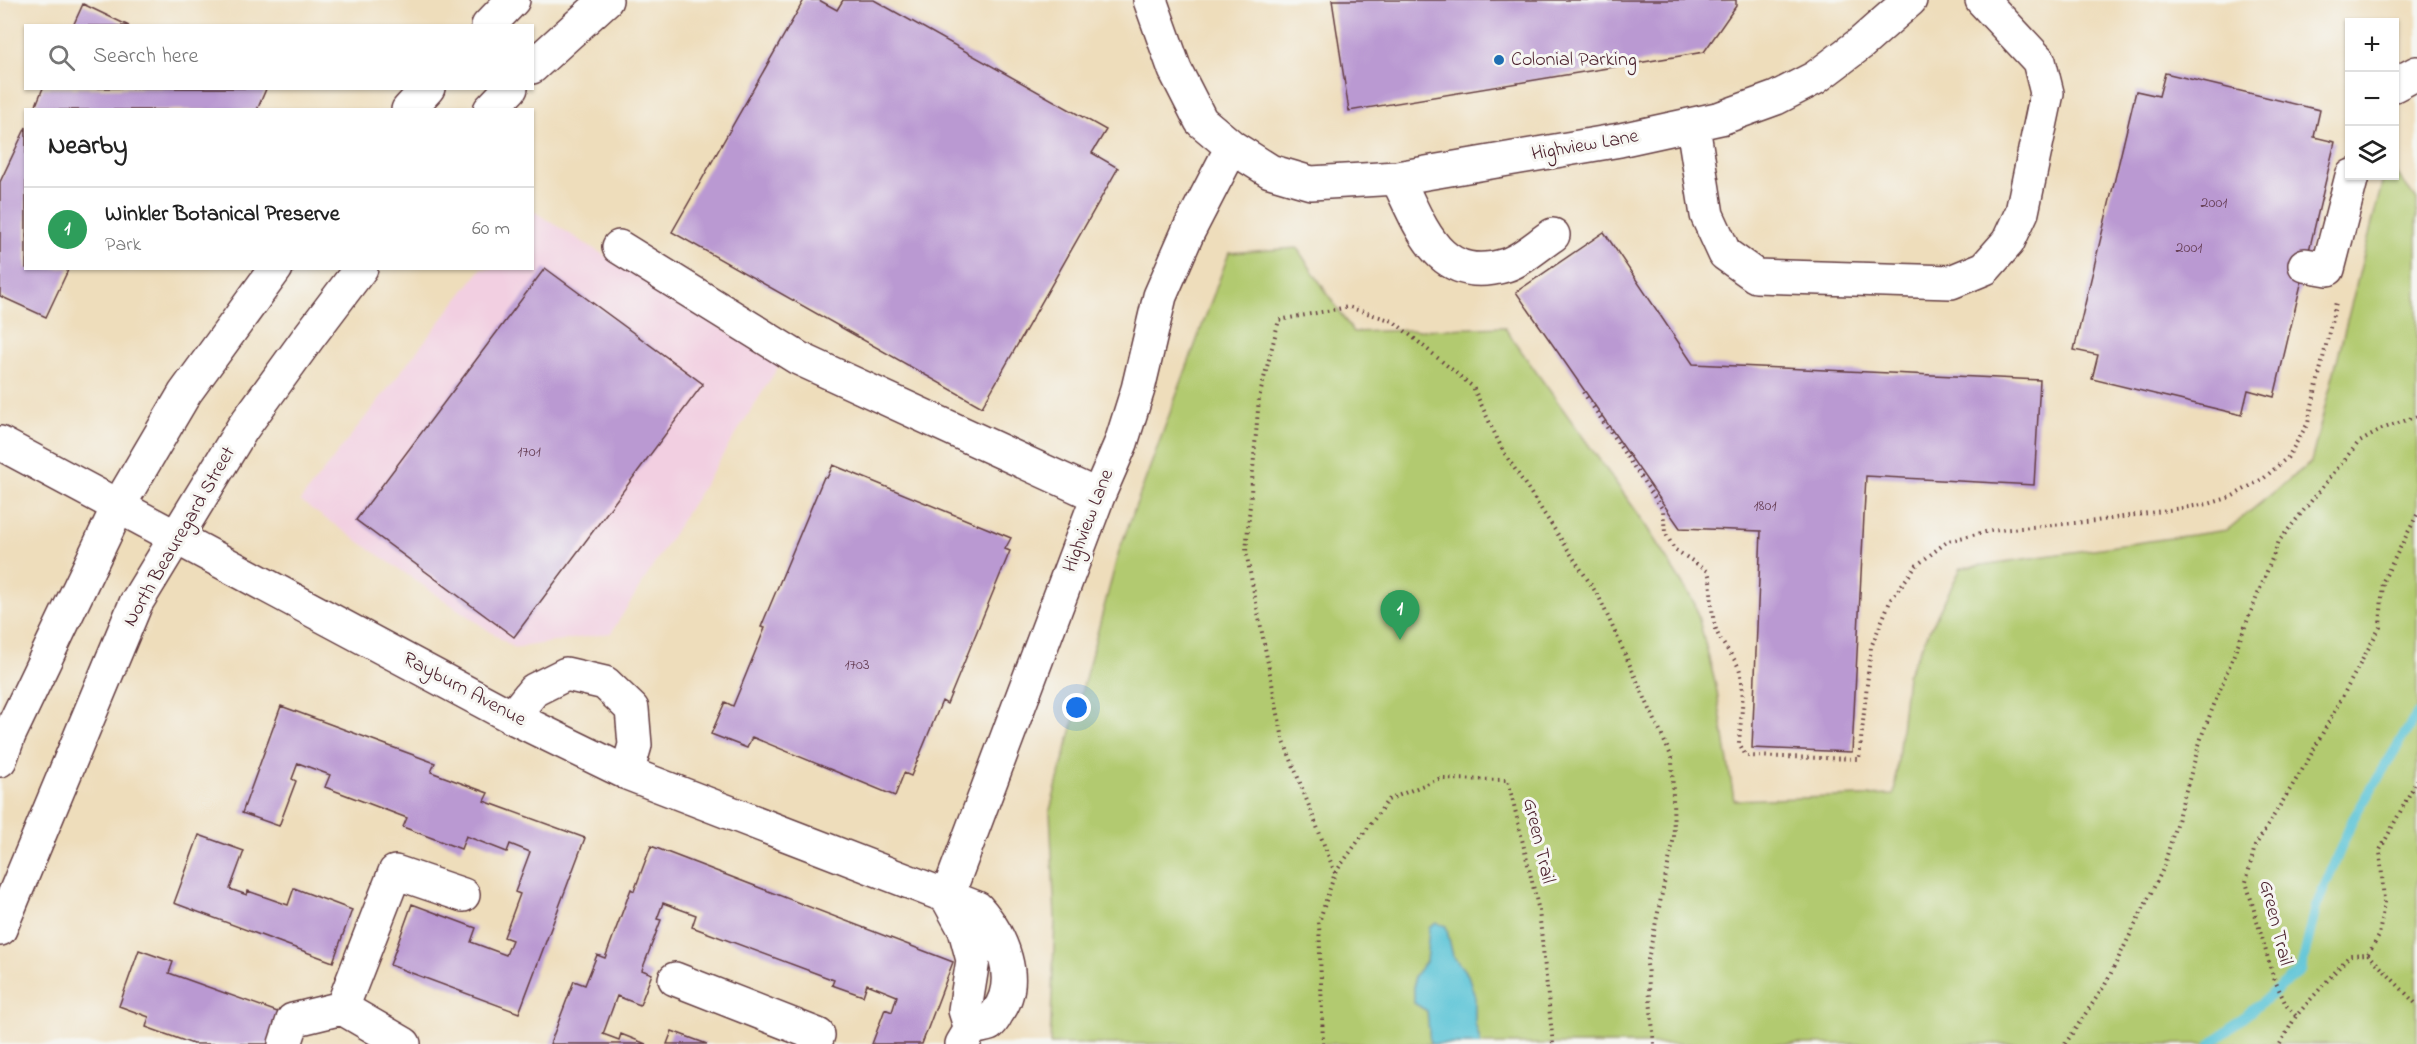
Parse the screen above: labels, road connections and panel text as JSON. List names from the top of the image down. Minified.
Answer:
{"streets":{"street":["Highview Lane","North Beauregard Street","Rayburn Avenue"],"path":["Green Trail"]},"crossings":[["Highview Lane","Rayburn Avenue"],["North Beauregard Street","Rayburn Avenue"]],"places":["Colonial Parking"],"house_numbers":["2001","2001","1701","1801","1703"],"page":{"map_buttons":["+","−"],"search":"Search here","heading":"Nearby","list":[{"mark":"1","name":"Winkler Botanical Preserve","note":"Park","value":"60 m"}],"pins":"1"}}
